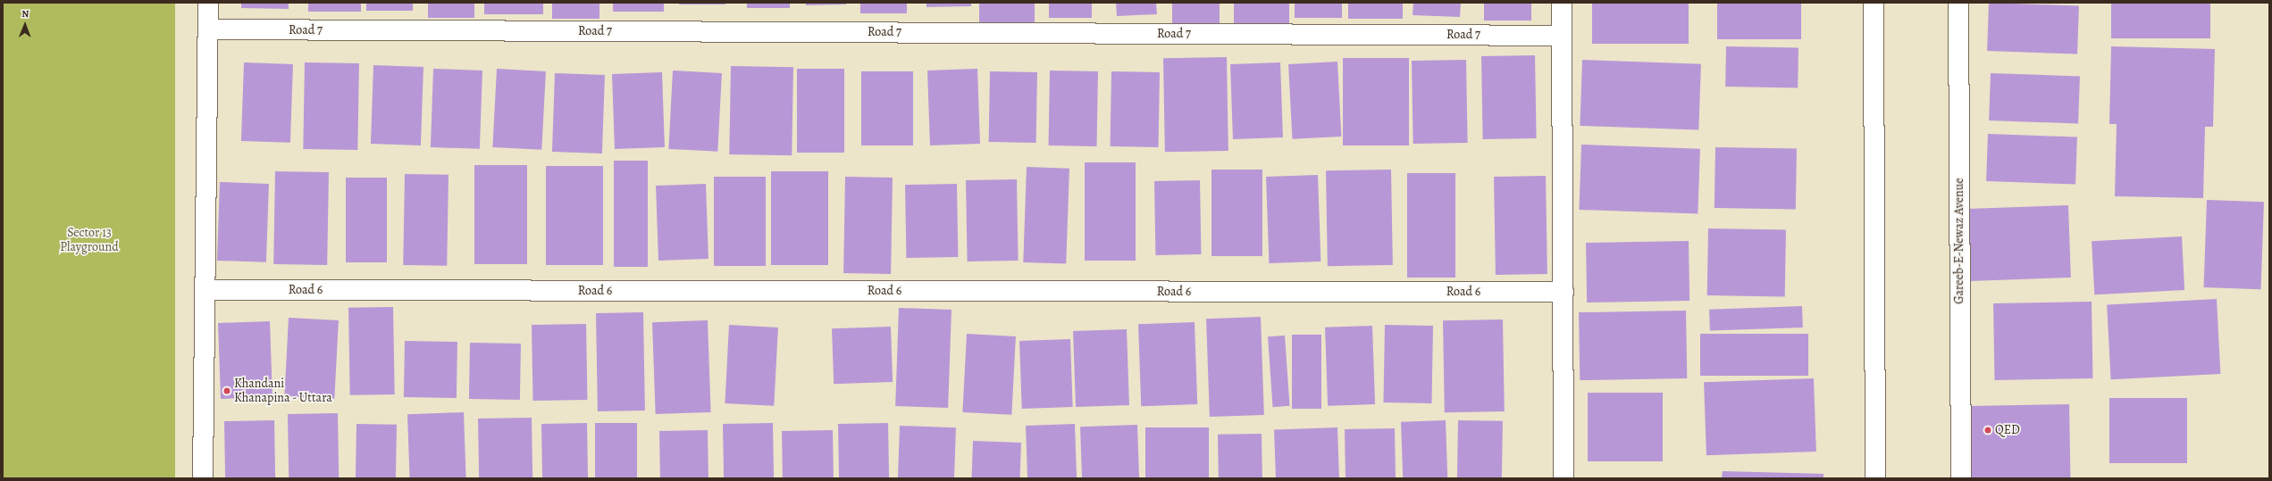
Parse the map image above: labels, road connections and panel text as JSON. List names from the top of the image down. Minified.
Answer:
{"streets":{"street":["Road 7","Gareeb-E-Newaz Avenue","Road 6"]},"parks":["Sector 13 Playground"],"places":["Khandani Khanapina - Uttara","QED"],"north":"top"}
